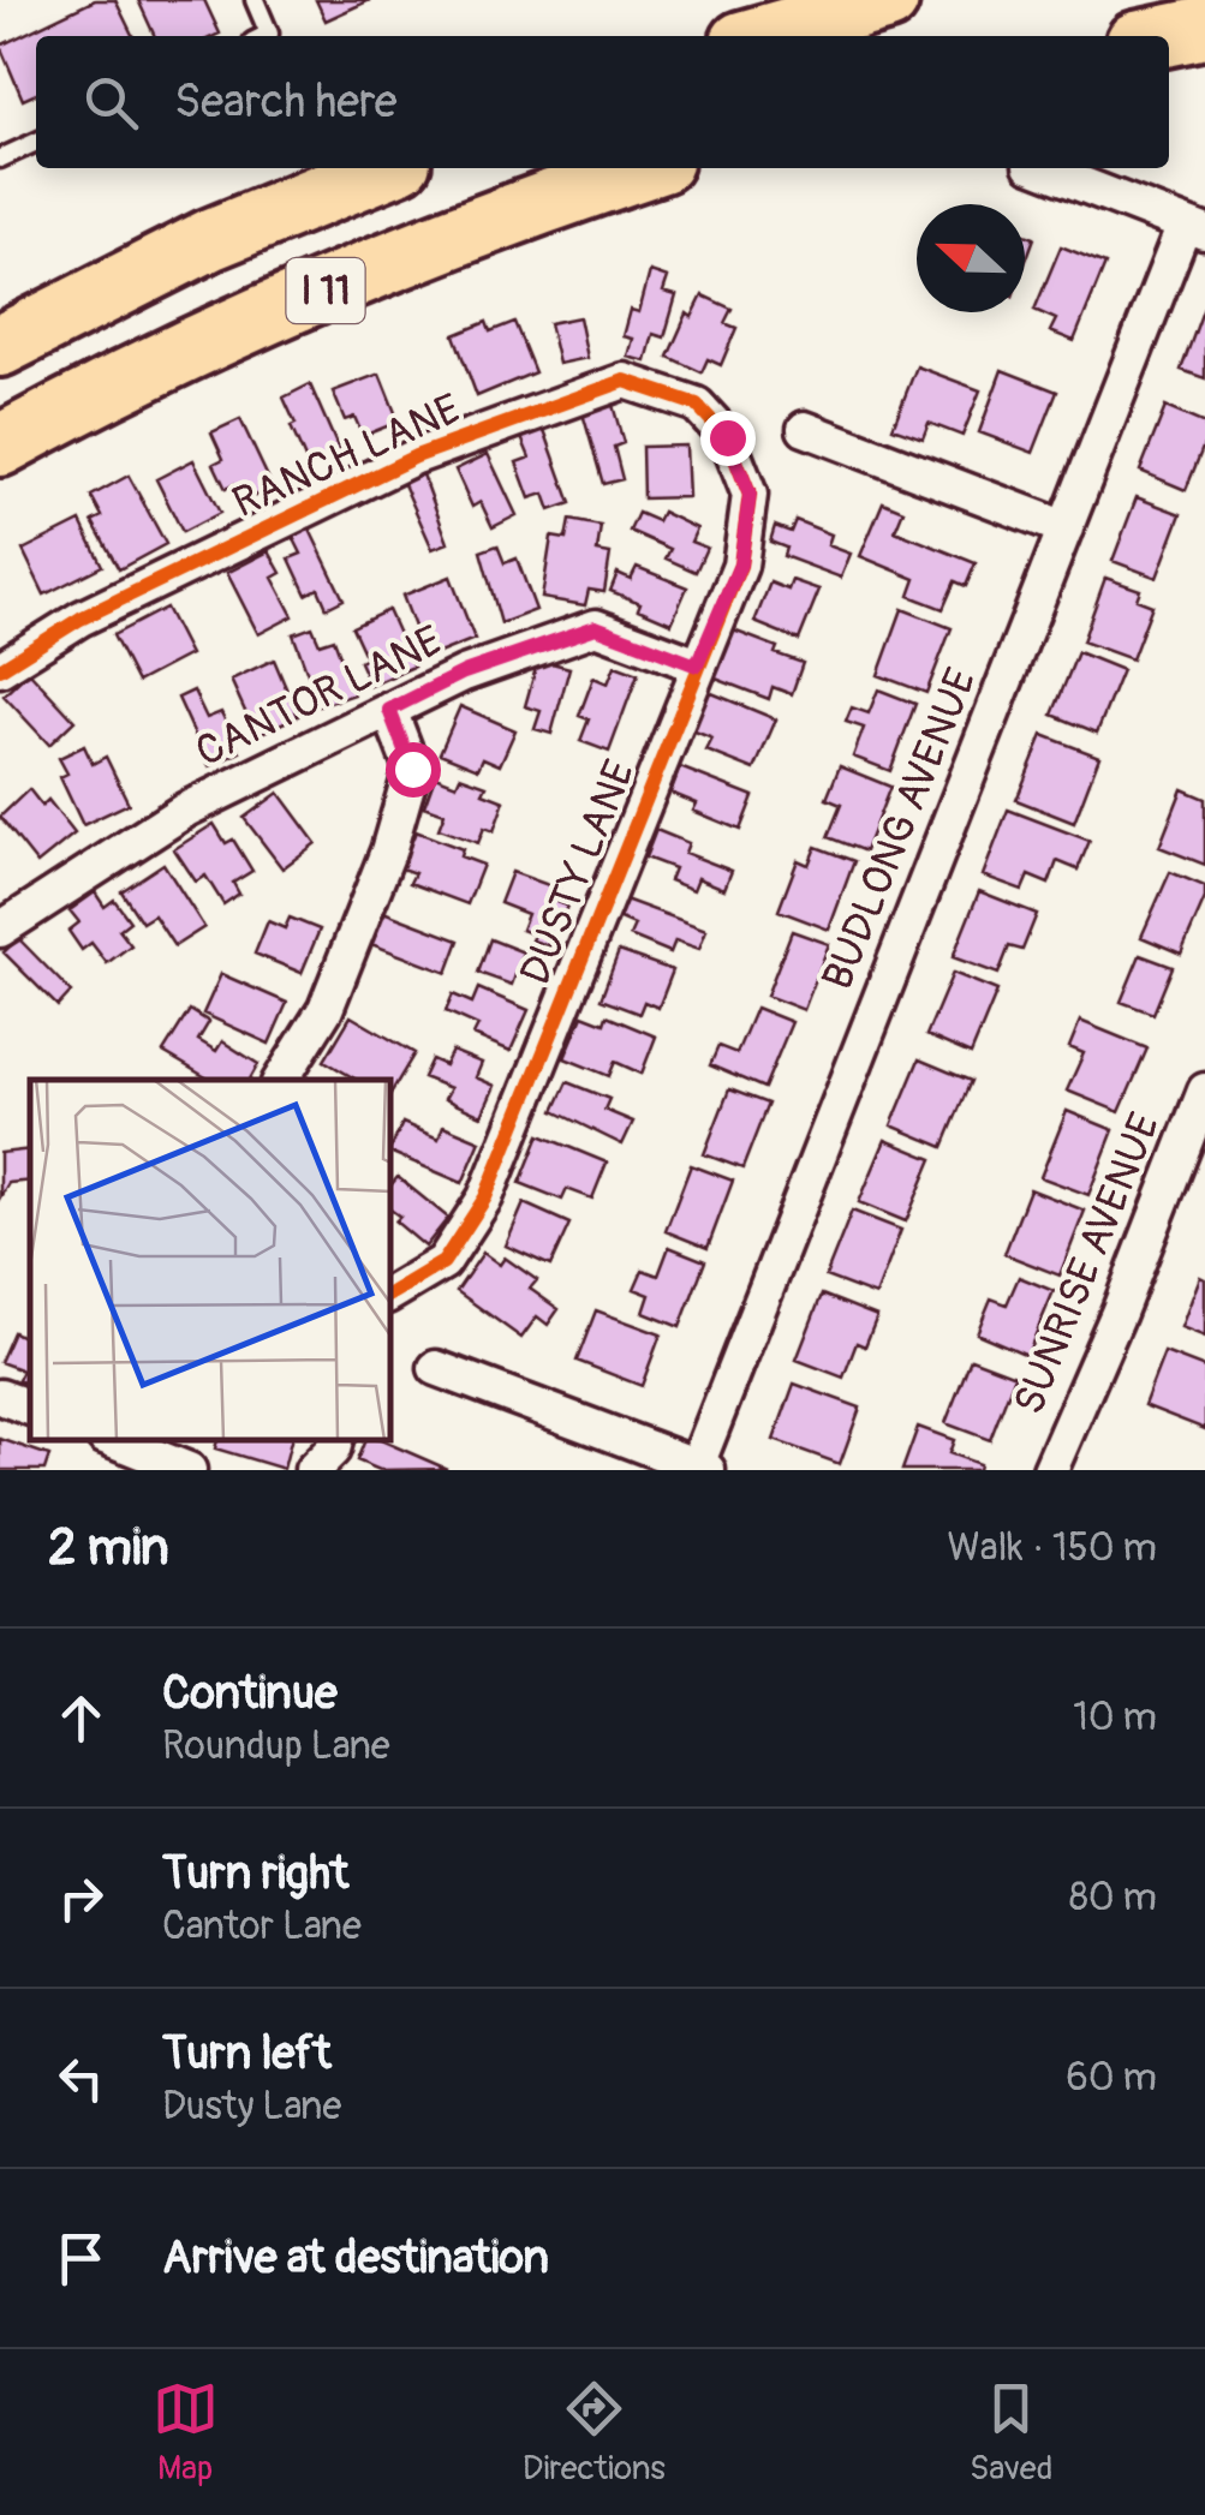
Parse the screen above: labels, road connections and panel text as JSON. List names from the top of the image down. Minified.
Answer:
{"streets":{"highway":["I 11"],"street":["RANCH LANE","CANTOR LANE","BUDLONG AVENUE","DUSTY LANE","SUNRISE AVENUE"]},"crossings":[["RANCH LANE","DUSTY LANE"],["CANTOR LANE","DUSTY LANE"]],"north":"left","page":{"search":"Search here","heading":["2 min","Walk · 150 m"],"list":[["Continue","Roundup Lane","10 m"],["Turn right","Cantor Lane","80 m"],["Turn left","Dusty Lane","60 m"],"Arrive at destination"],"nav":["Map","Directions","Saved"]}}
